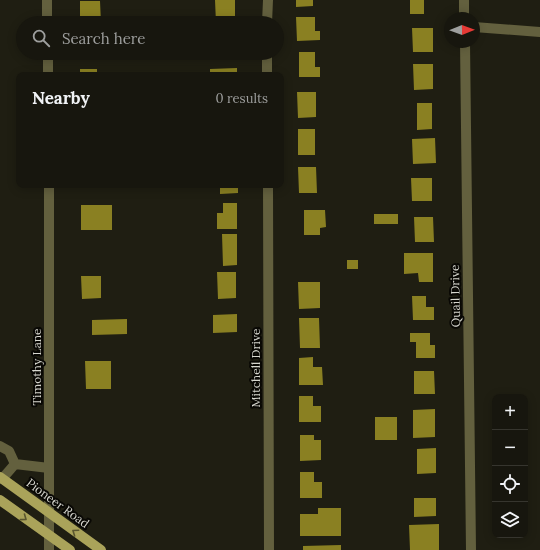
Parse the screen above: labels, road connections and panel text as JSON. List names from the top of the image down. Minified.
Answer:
{"streets":{"main road":["Pioneer Road"],"street":["Quail Drive","Timothy Lane","Mitchell Drive"]},"crossings":[["Timothy Lane","Pioneer Road"]],"north":"right","page":{"search":"Search here","heading":["Nearby","0 results"],"map_buttons":["+","−"]}}
